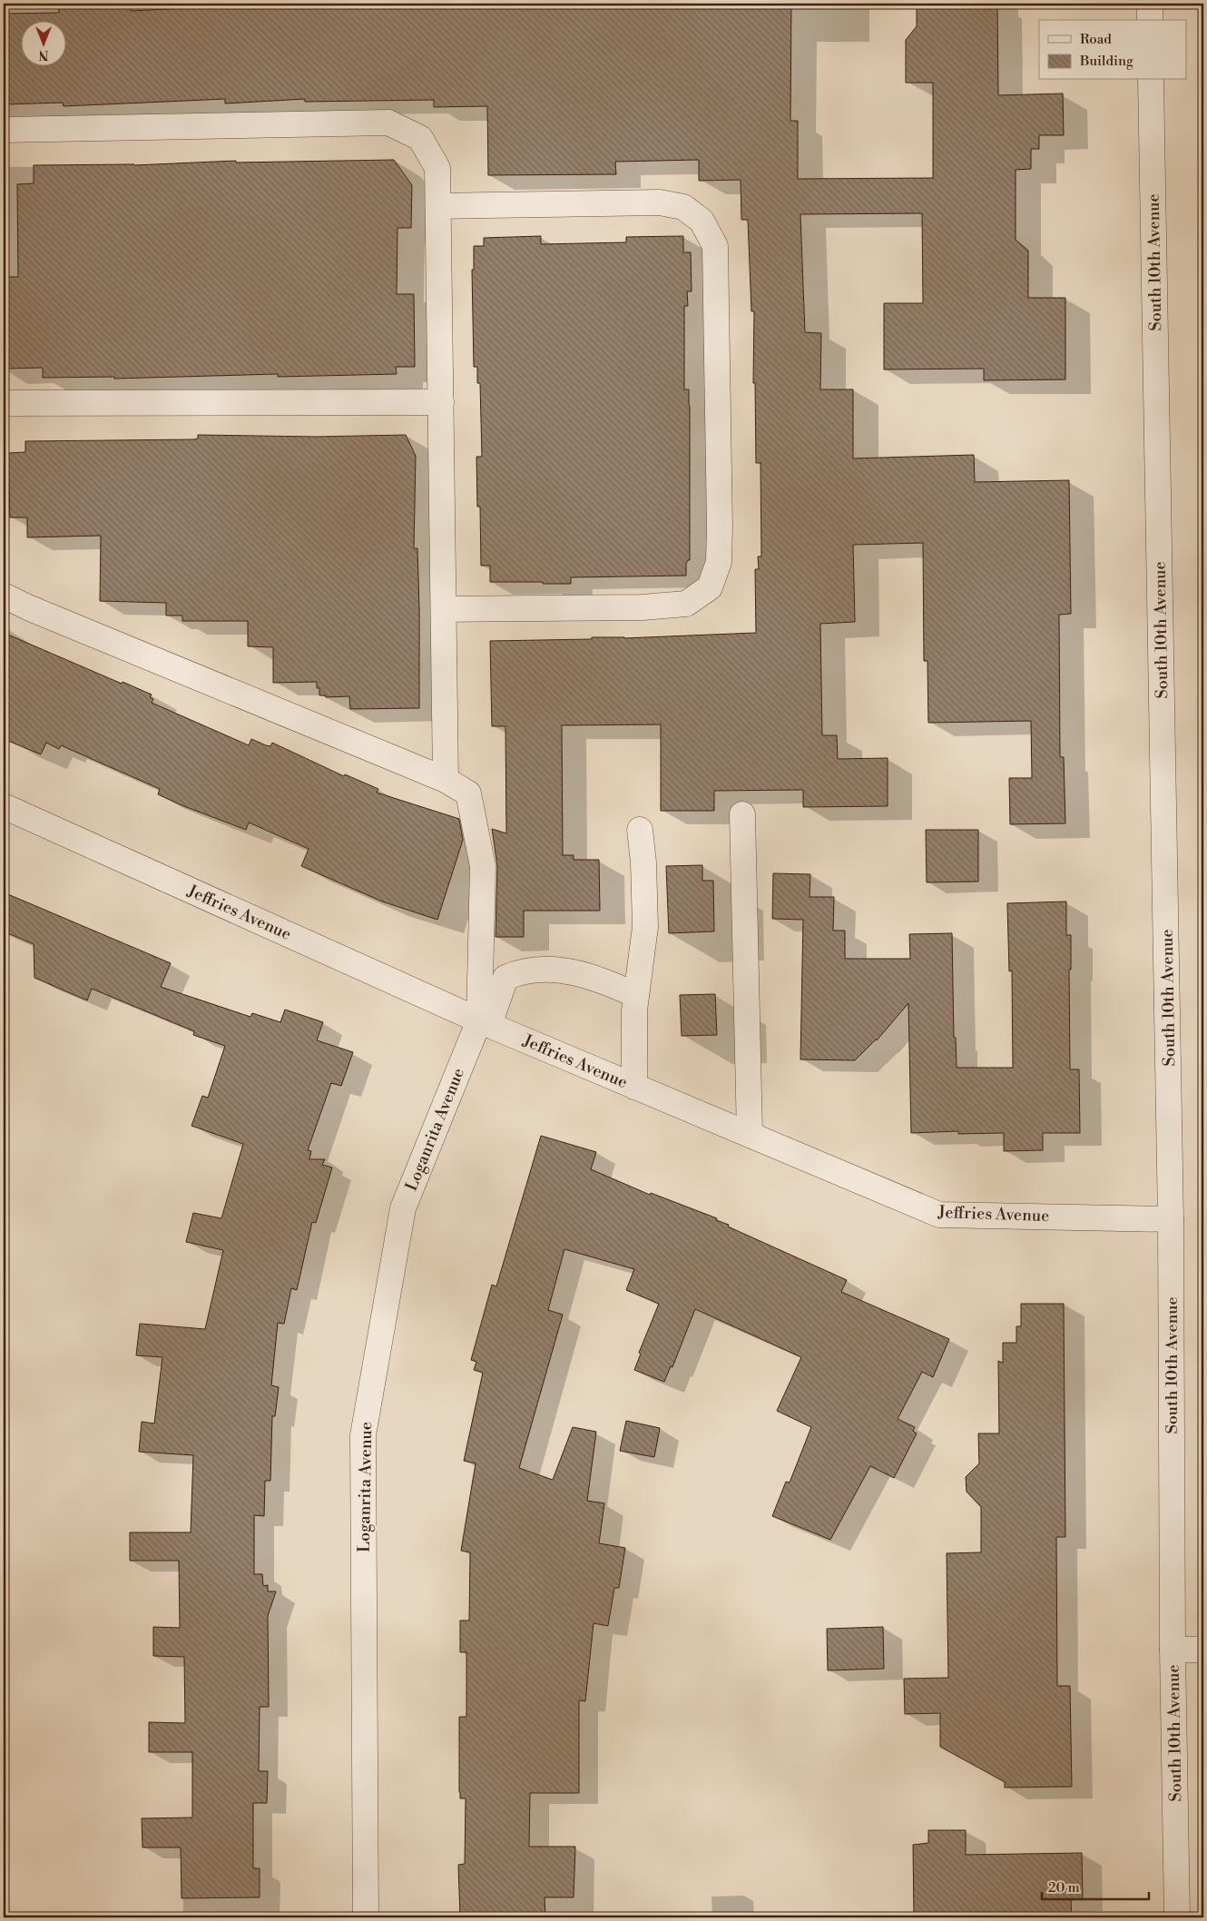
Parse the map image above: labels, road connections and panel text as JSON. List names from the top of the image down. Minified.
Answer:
{"streets":{"street":["South 10th Avenue","Jeffries Avenue","Loganrita Avenue"]},"crossings":[["South 10th Avenue","Jeffries Avenue"],["Jeffries Avenue","Loganrita Avenue"]],"legend":["Road","Building"],"scale_bar":"20 m","north":"bottom"}
